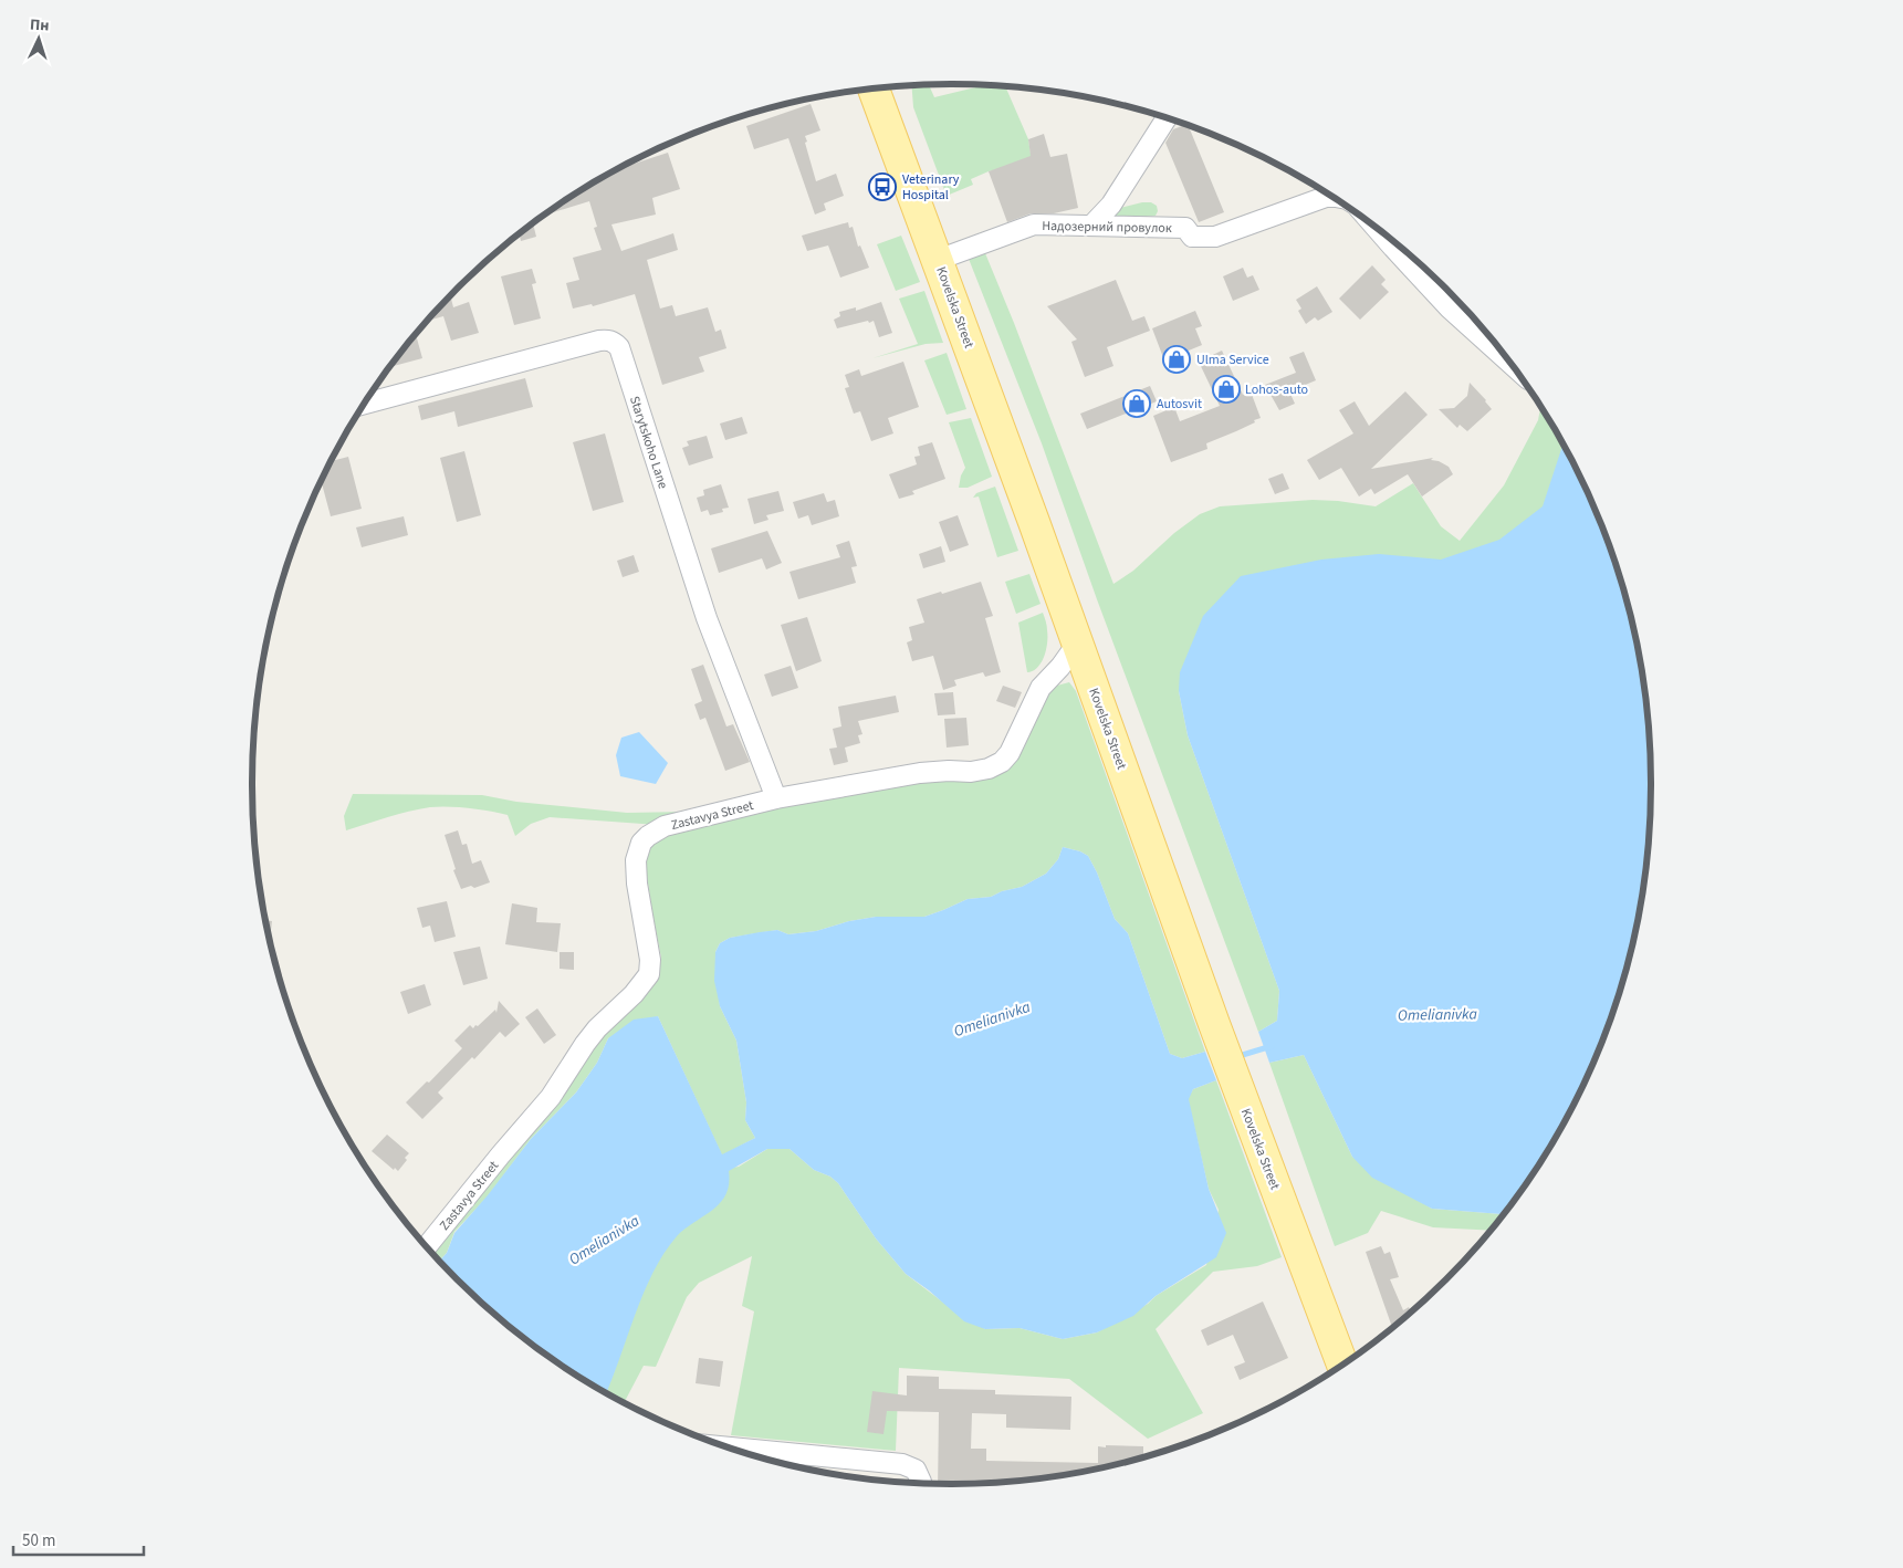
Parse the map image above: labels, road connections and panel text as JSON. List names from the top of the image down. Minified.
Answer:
{"streets":{"main road":["Kovelska Street"],"street":["Надозерний провулок","Starytskoho Lane","Zastavya Street"]},"crossings":[["Надозерний провулок","Kovelska Street"],["Kovelska Street","Zastavya Street"],["Starytskoho Lane","Zastavya Street"]],"water":["Omelianivka"],"places":{"bus stop":["Veterinary Hospital"],"shop":["Ulma Service","Lohos-auto","Autosvit"]},"scale_bar":"50 m","north":"top"}
